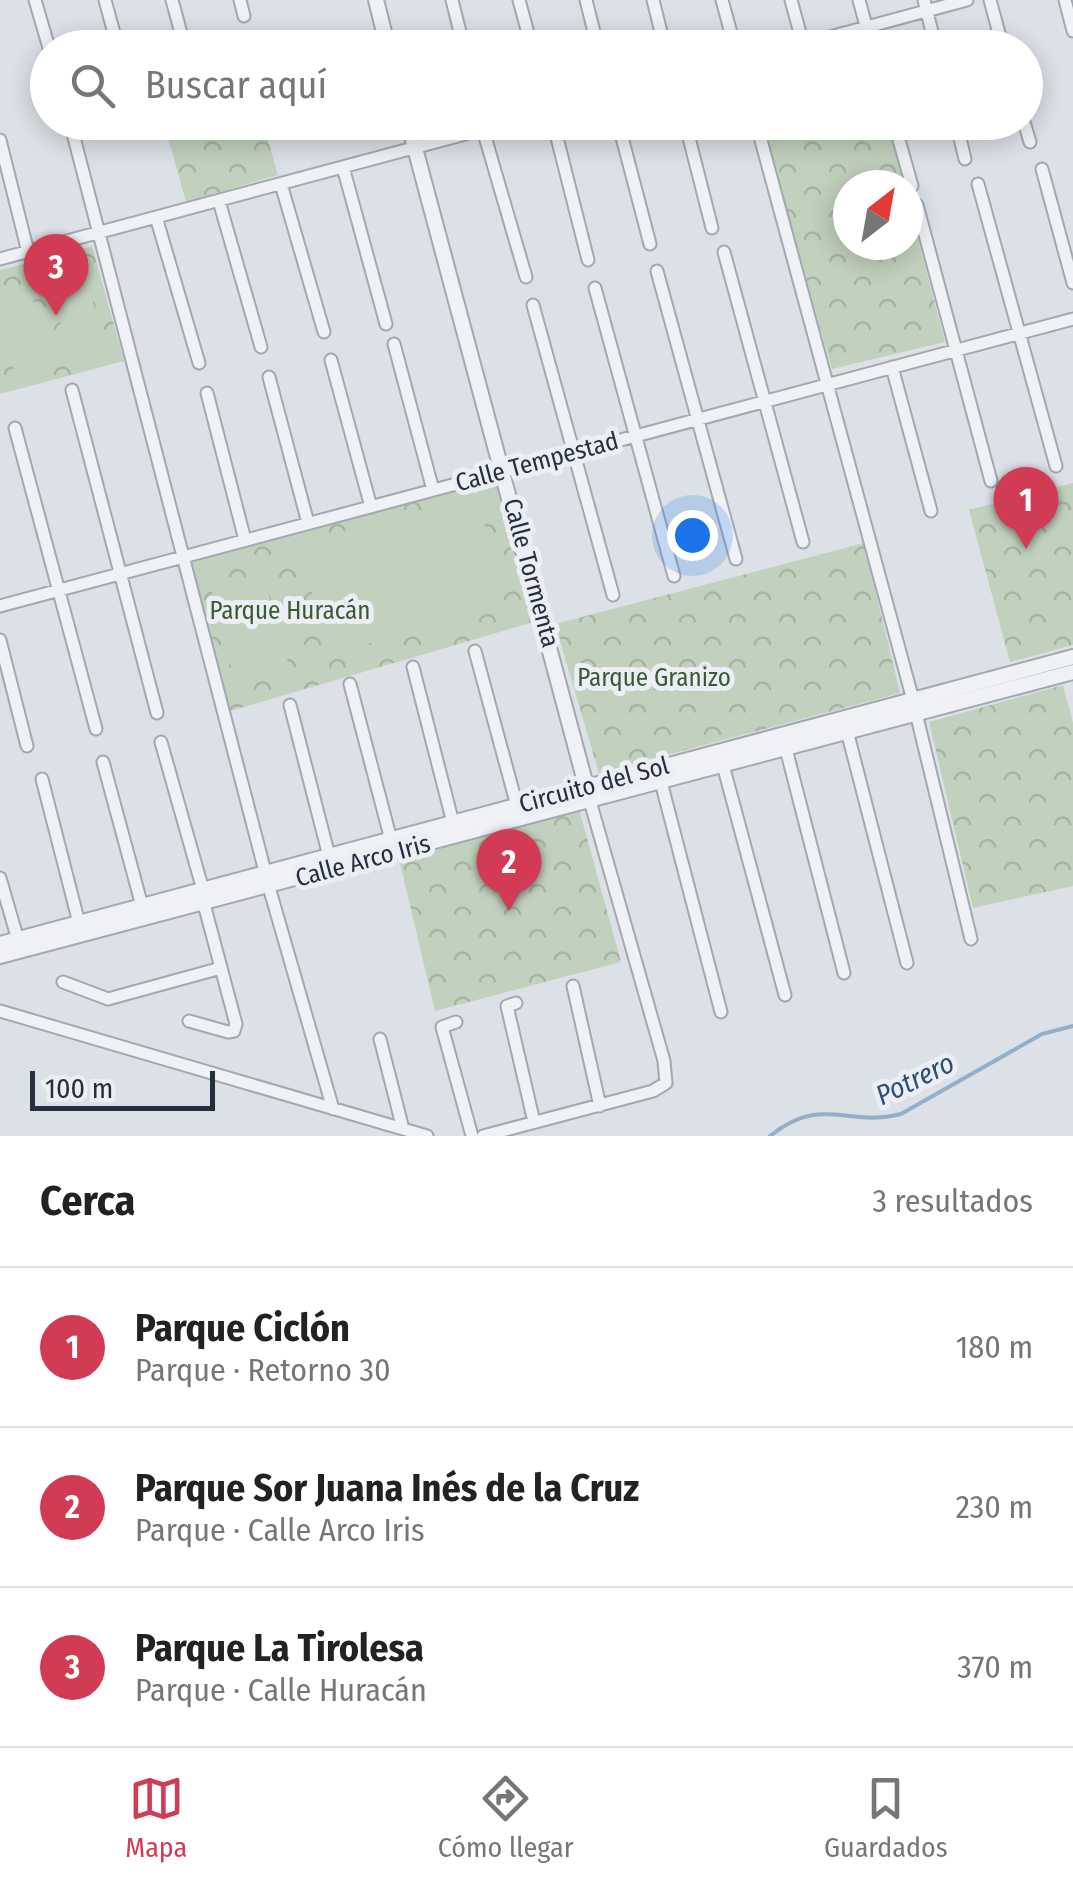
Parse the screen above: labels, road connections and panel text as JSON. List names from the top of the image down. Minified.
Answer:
{"streets":{"street":["Calle Tempestad","Calle Tormenta","Circuito del Sol","Calle Arco Iris"]},"crossings":[["Calle Tempestad","Calle Tormenta"],["Calle Tormenta","Circuito del Sol"],["Calle Tormenta","Calle Arco Iris"],["Circuito del Sol","Calle Arco Iris"]],"water":["Potrero"],"parks":["Parque Huracán","Parque Granizo"],"scale_bar":"100 m","north":"top right","page":{"search":"Buscar aquí","pins":["3","1","2"],"scale":"100 m","heading":["Cerca","3 resultados"],"list":[{"mark":"1","name":"Parque Ciclón","note":"Parque · Retorno 30","value":"180 m"},{"mark":"2","name":"Parque Sor Juana Inés de la Cruz","note":"Parque · Calle Arco Iris","value":"230 m"},{"mark":"3","name":"Parque La Tirolesa","note":"Parque · Calle Huracán","value":"370 m"}],"nav":["Mapa","Cómo llegar","Guardados"]}}
